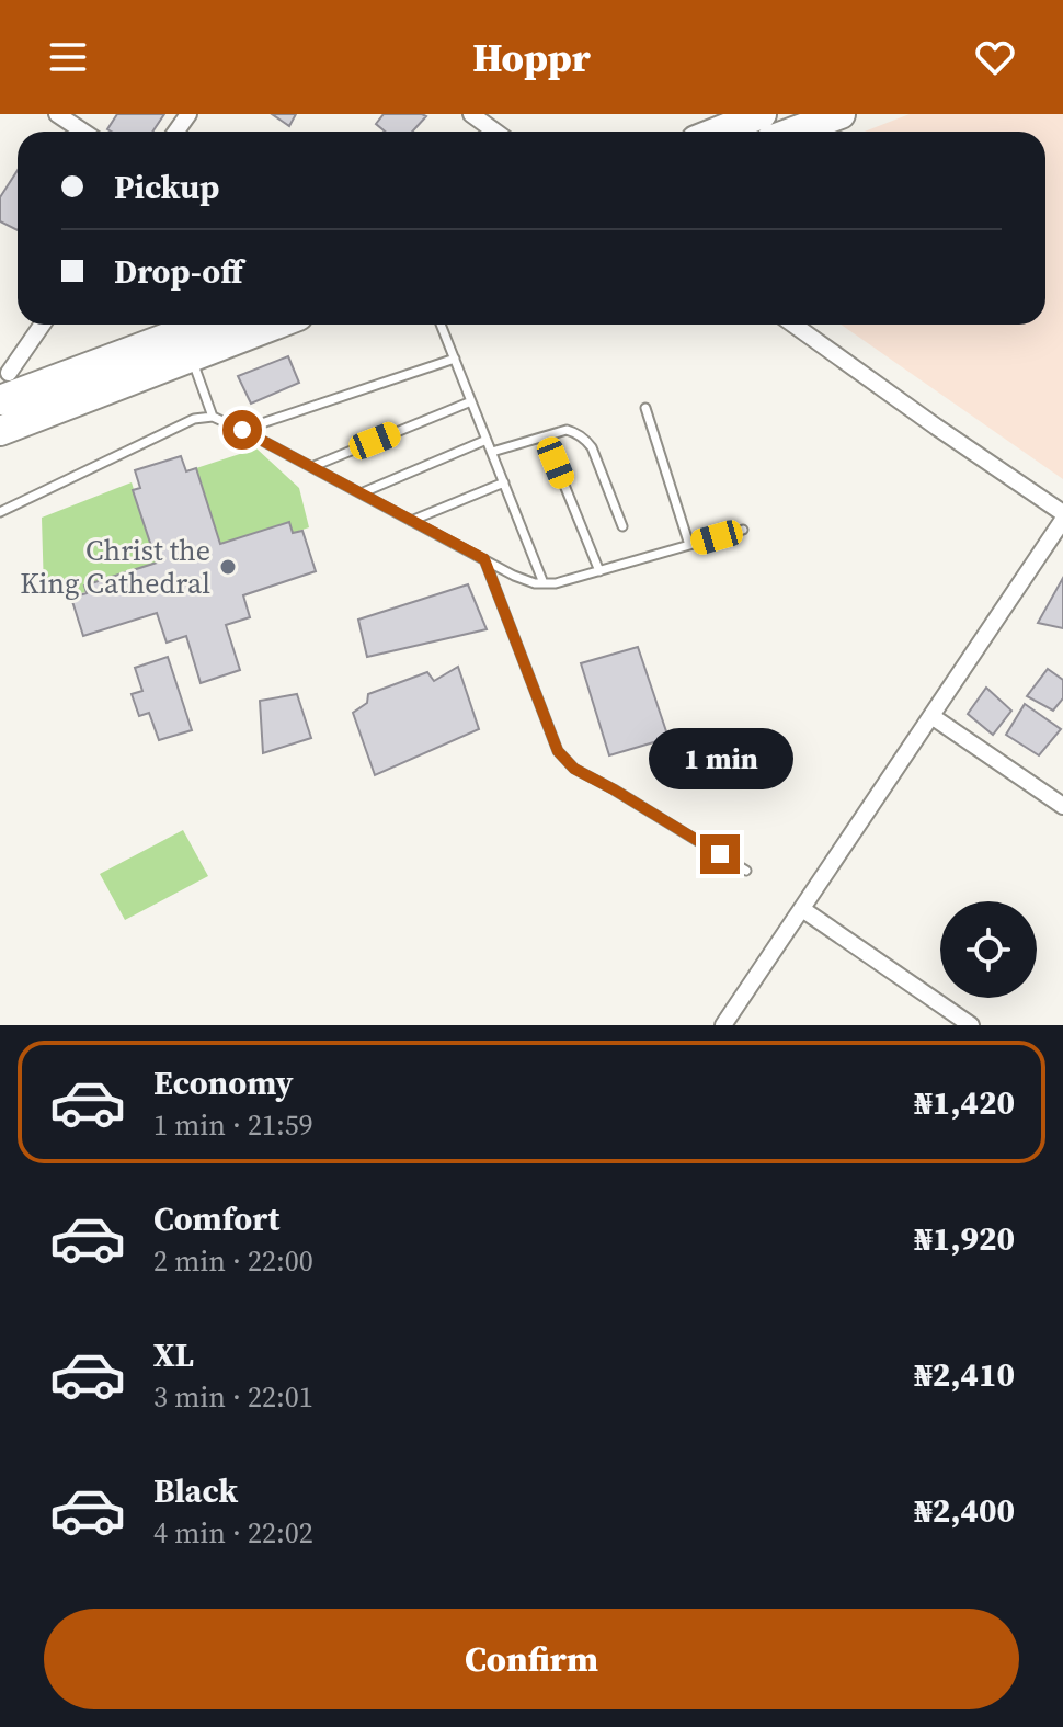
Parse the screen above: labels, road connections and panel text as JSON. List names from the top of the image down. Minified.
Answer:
{"places":["Christ the King Cathedral"],"page":{"header":"Hoppr","banner":["Pickup","Drop-off"],"bubble":"1 min","list":[{"name":"Economy","note":"1 min · 21:59","value":"₦1,420"},{"name":"Comfort","note":"2 min · 22:00","value":"₦1,920"},{"name":"XL","note":"3 min · 22:01","value":"₦2,410"},{"name":"Black","note":"4 min · 22:02","value":"₦2,400"}],"buttons":"Confirm"}}
